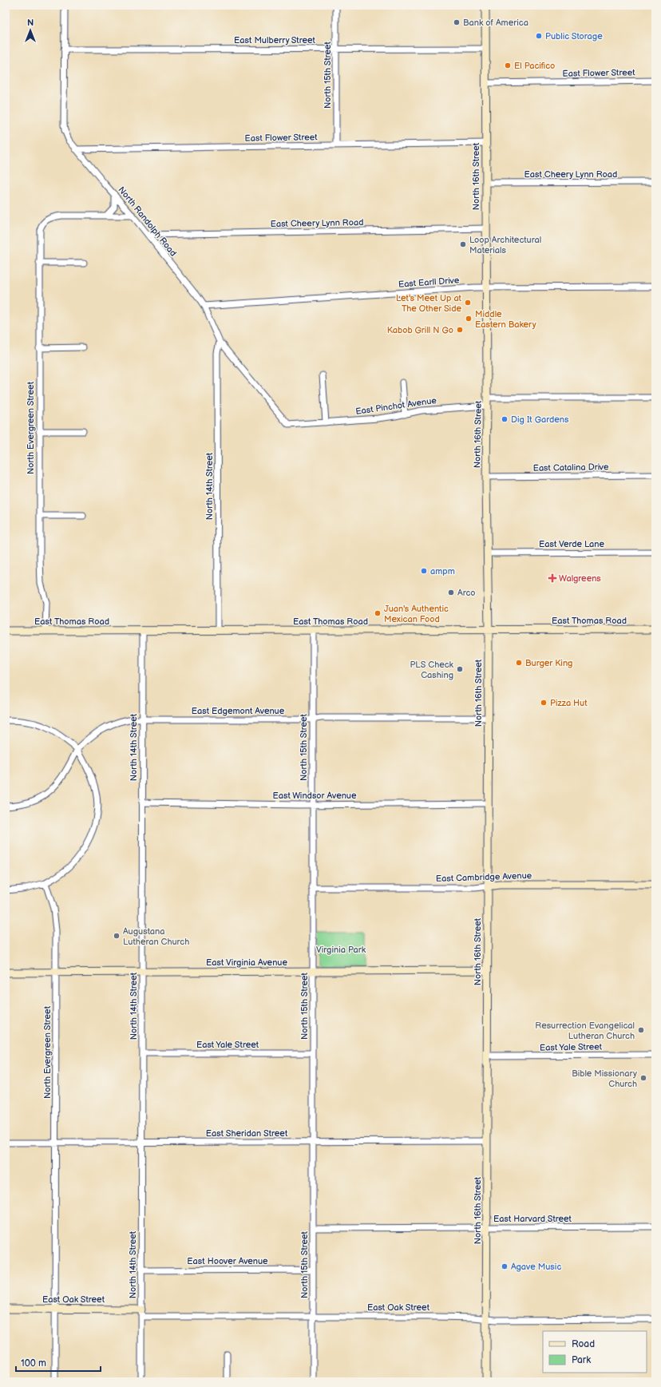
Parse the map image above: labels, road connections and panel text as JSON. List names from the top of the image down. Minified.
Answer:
{"streets":{"main road":["North 16th Street","East Thomas Road","East Cambridge Avenue","East Virginia Avenue","East Oak Street"],"street":["East Mulberry Street","East Flower Street","North 15th Street","East Cheery Lynn Road","North Randolph Road","East Earll Drive","East Pinchot Avenue","North Evergreen Street","East Catalina Drive","North 14th Street","East Verde Lane","East Edgemont Avenue","East Windsor Avenue","East Yale Street","East Sheridan Street","East Harvard Street","East Hoover Avenue"]},"crossings":[["East Mulberry Street","North 15th Street"],["East Mulberry Street","North 16th Street"],["East Mulberry Street","North Randolph Road"],["East Flower Street","North 15th Street"],["East Flower Street","North 16th Street"],["East Flower Street","North Randolph Road"],["North 15th Street","East Thomas Road"],["North 15th Street","East Edgemont Avenue"],["North 15th Street","East Windsor Avenue"],["North 15th Street","East Cambridge Avenue"],["North 15th Street","East Virginia Avenue"],["North 15th Street","East Yale Street"],["North 15th Street","East Sheridan Street"],["North 15th Street","East Harvard Street"],["North 15th Street","East Hoover Avenue"],["North 15th Street","East Oak Street"],["East Cheery Lynn Road","North 16th Street"],["East Cheery Lynn Road","North Randolph Road"],["North 16th Street","East Earll Drive"],["North 16th Street","East Pinchot Avenue"],["North 16th Street","East Catalina Drive"],["North 16th Street","East Verde Lane"],["North 16th Street","East Thomas Road"],["North 16th Street","East Edgemont Avenue"],["North 16th Street","East Windsor Avenue"],["North 16th Street","East Cambridge Avenue"],["North 16th Street","East Virginia Avenue"],["North 16th Street","East Yale Street"],["North 16th Street","East Sheridan Street"],["North 16th Street","East Harvard Street"],["North 16th Street","East Oak Street"],["North Randolph Road","East Earll Drive"],["North Randolph Road","East Pinchot Avenue"],["North Randolph Road","North 14th Street"],["North Evergreen Street","East Thomas Road"],["North Evergreen Street","East Virginia Avenue"],["North Evergreen Street","East Sheridan Street"],["North Evergreen Street","East Oak Street"],["North 14th Street","East Thomas Road"],["North 14th Street","East Edgemont Avenue"],["North 14th Street","East Windsor Avenue"],["North 14th Street","East Virginia Avenue"],["North 14th Street","East Yale Street"],["North 14th Street","East Sheridan Street"],["North 14th Street","East Hoover Avenue"],["North 14th Street","East Oak Street"]],"parks":["Virginia Park"],"places":{"other":["Bank of America","Public Storage","El Pacifico","Loop Architectural Materials","Let's Meet Up at The Other Side","Middle Eastern Bakery","Kabob Grill N Go","Dig It Gardens","ampm","Arco","Juan's Authentic Mexican Food","Burger King","PLS Check Cashing","Pizza Hut","Augustana Lutheran Church","Resurrection Evangelical Lutheran Church","Bible Missionary Church","Agave Music"],"health":["Walgreens"]},"legend":["Road","Park"],"scale_bar":"100 m","north":"top"}
